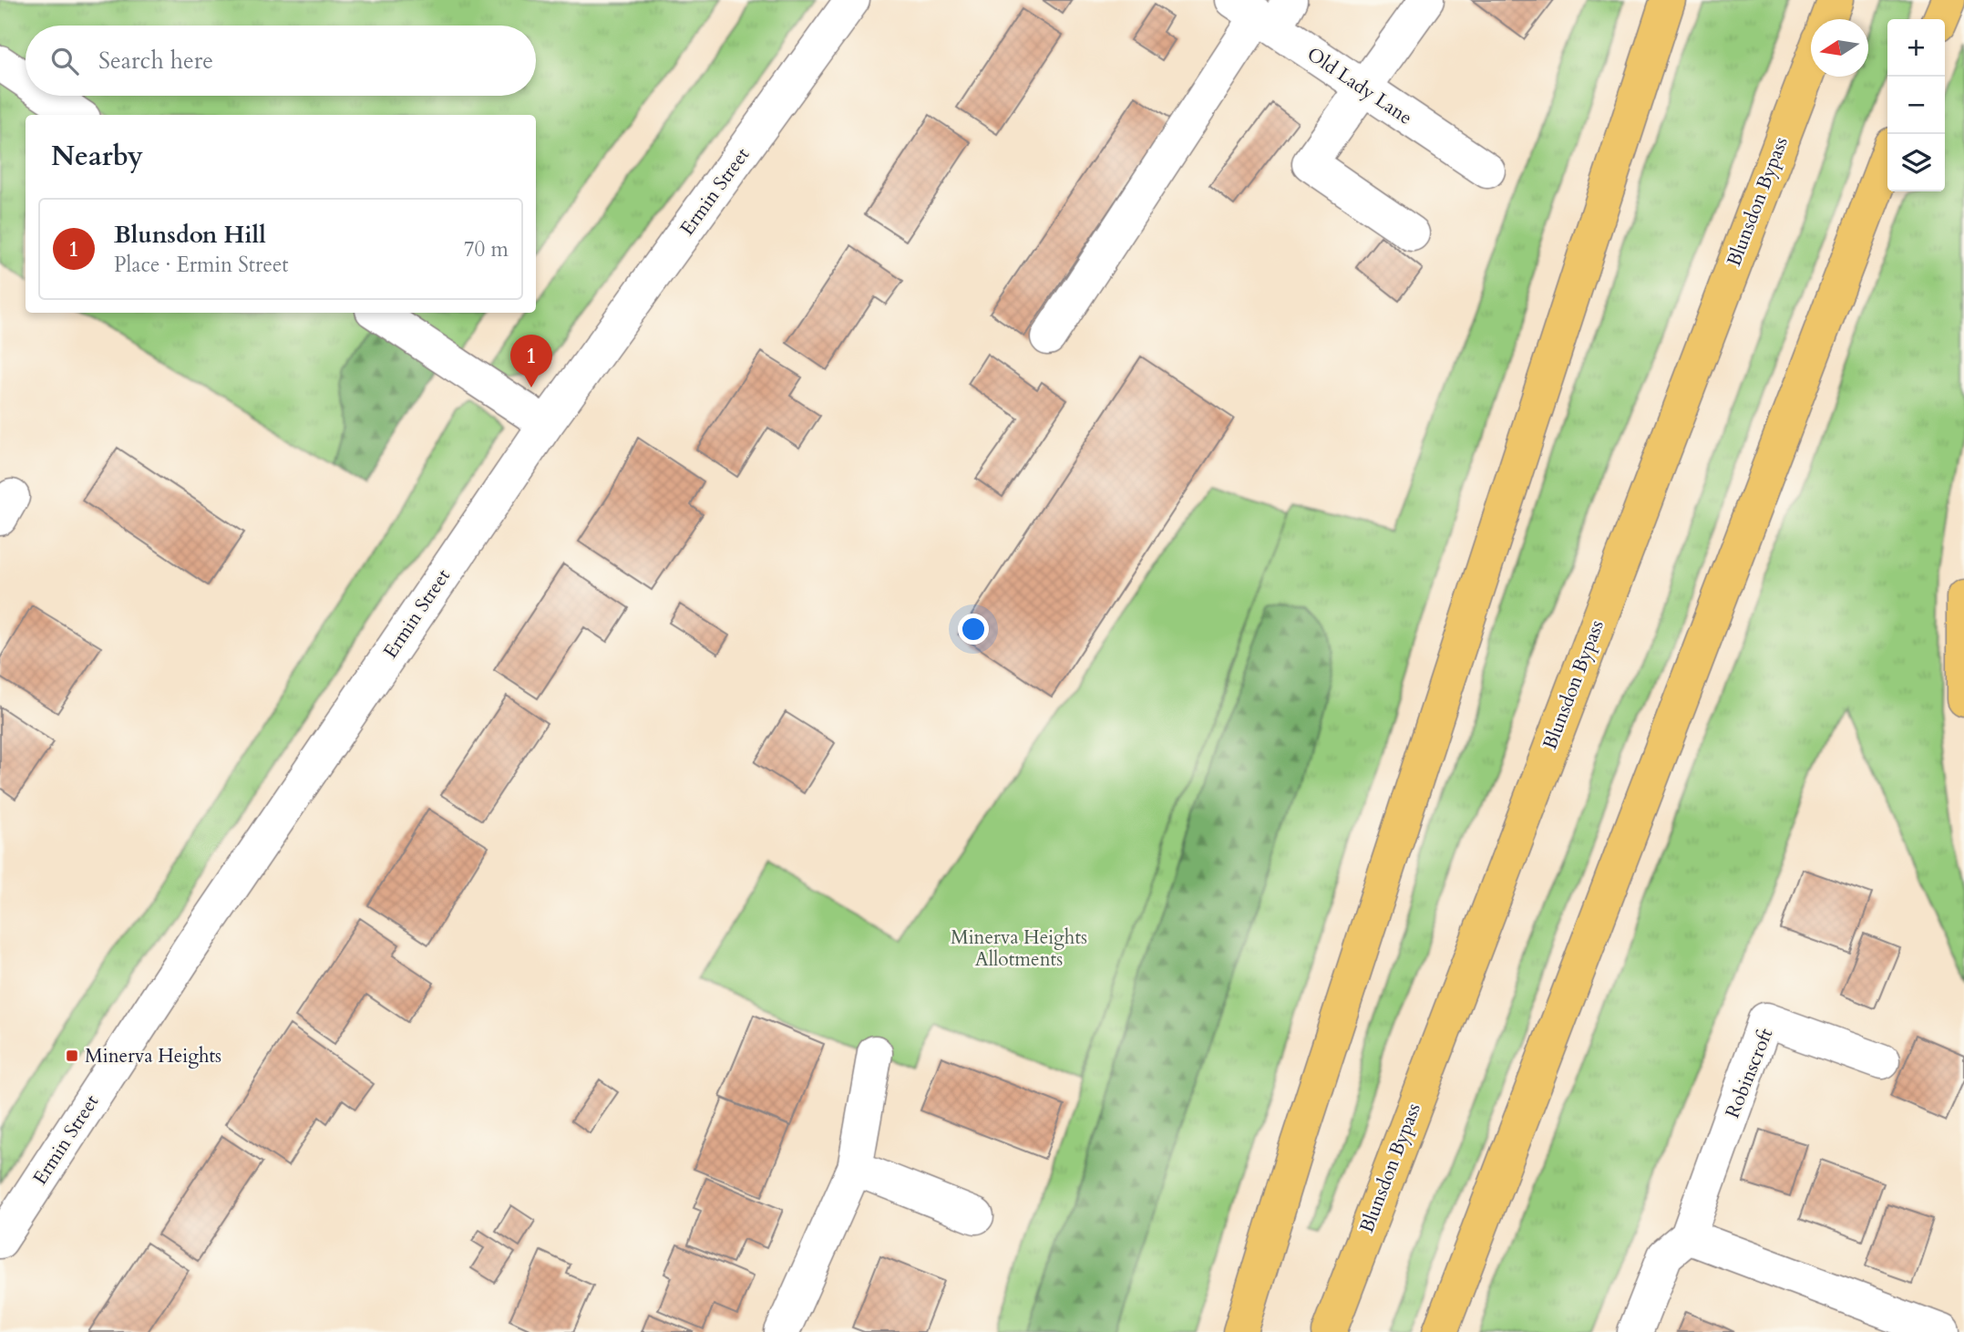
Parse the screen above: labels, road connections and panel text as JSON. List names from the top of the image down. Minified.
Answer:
{"streets":{"main road":["Blunsdon Bypass"],"street":["Old Lady Lane","Ermin Street","Robinscroft"]},"parks":["Minerva Heights Allotments"],"places":{"transit":["Minerva Heights"]},"north":"left","page":{"map_buttons":["+","−"],"search":"Search here","heading":"Nearby","list":[{"mark":"1","name":"Blunsdon Hill","note":"Place · Ermin Street","value":"70 m"}],"pins":"1"}}
